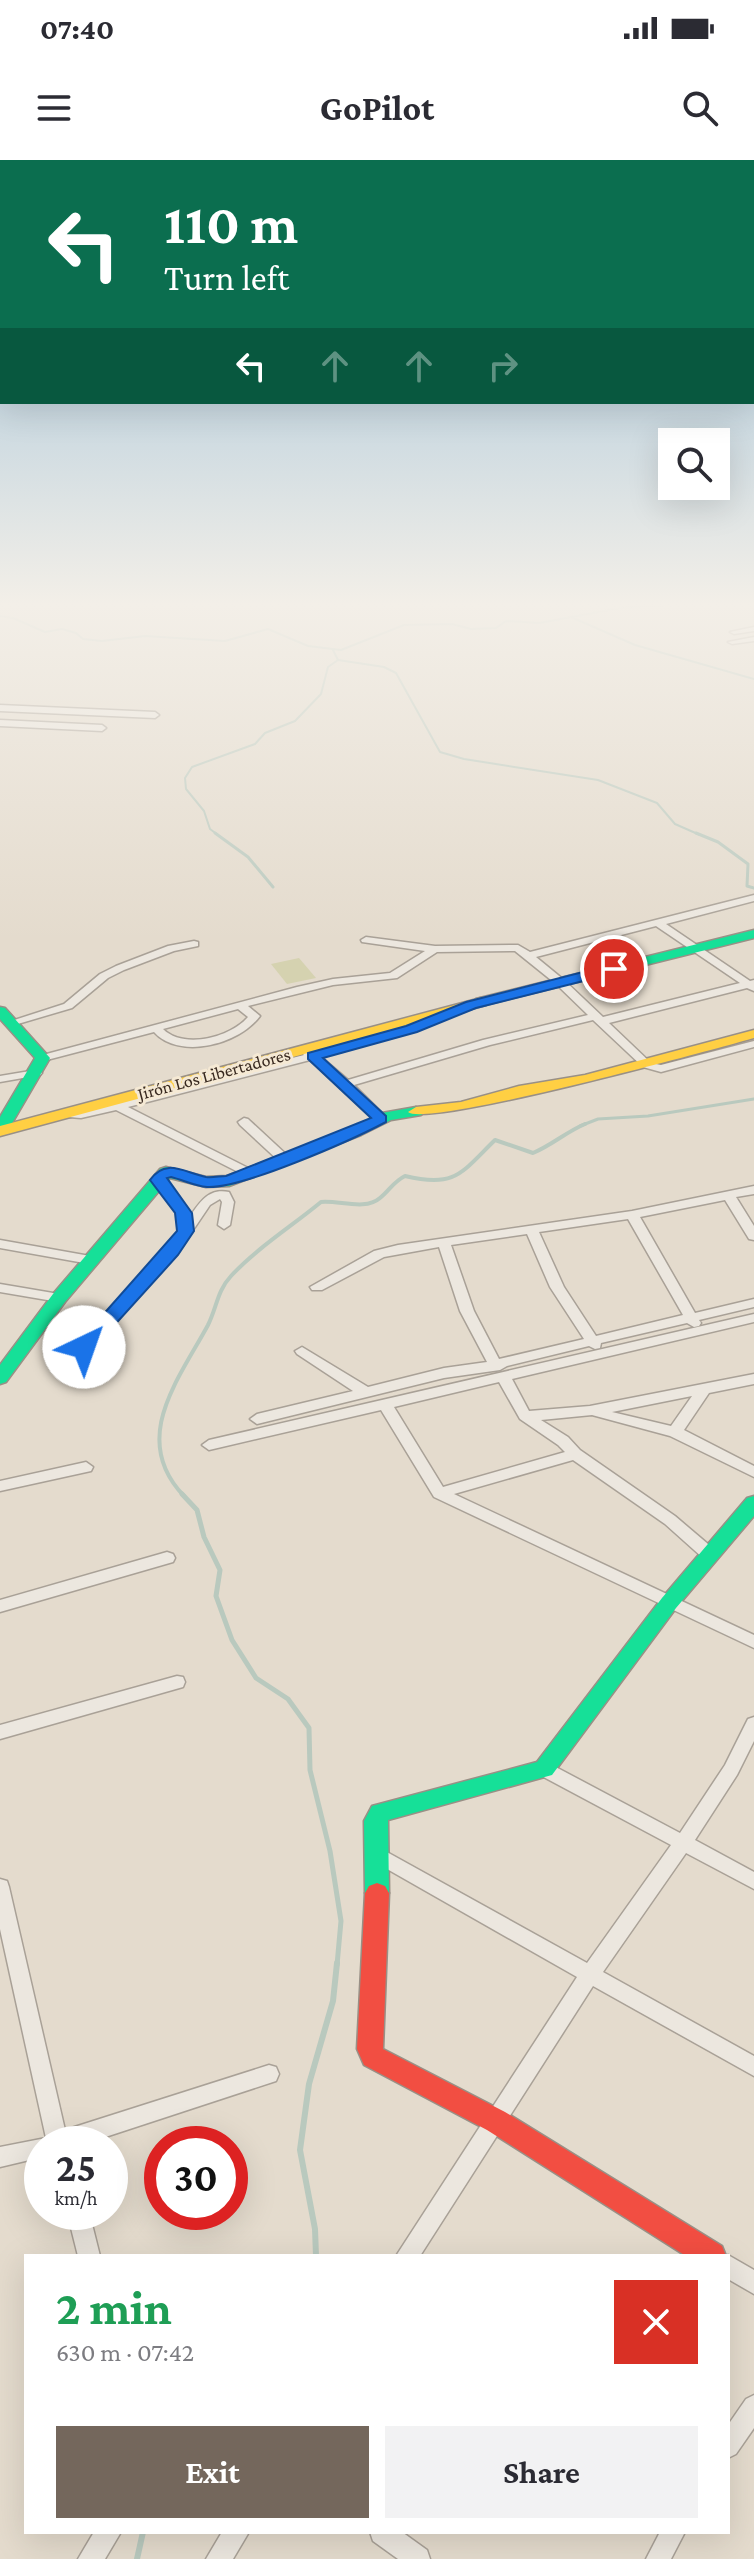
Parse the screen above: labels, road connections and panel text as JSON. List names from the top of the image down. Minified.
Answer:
{"streets":{"street":["Jirón Los Libertadores"]},"page":{"status":"07:40","header":"GoPilot","turn":["110 m","Turn left"],"speed":"25 km/h","limit":"30","heading":["2 min","630 m · 07:42"],"buttons":["Exit","Share"]}}
